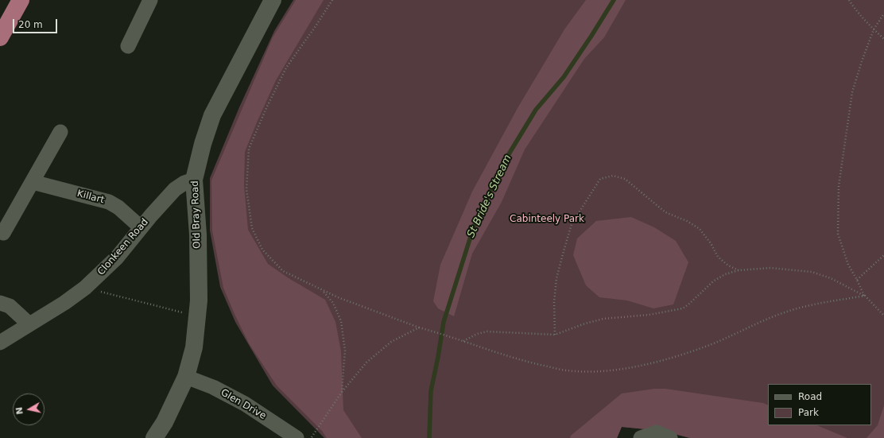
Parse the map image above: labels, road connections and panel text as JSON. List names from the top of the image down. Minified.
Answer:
{"streets":{"street":["Killart","Old Bray Road","Clonkeen Road","Glen Drive"]},"crossings":[["Killart","Clonkeen Road"],["Old Bray Road","Clonkeen Road"],["Old Bray Road","Glen Drive"]],"water":["St Bride's Stream"],"parks":["Cabinteely Park"],"legend":["Road","Park"],"scale_bar":"20 m","north":"left"}
